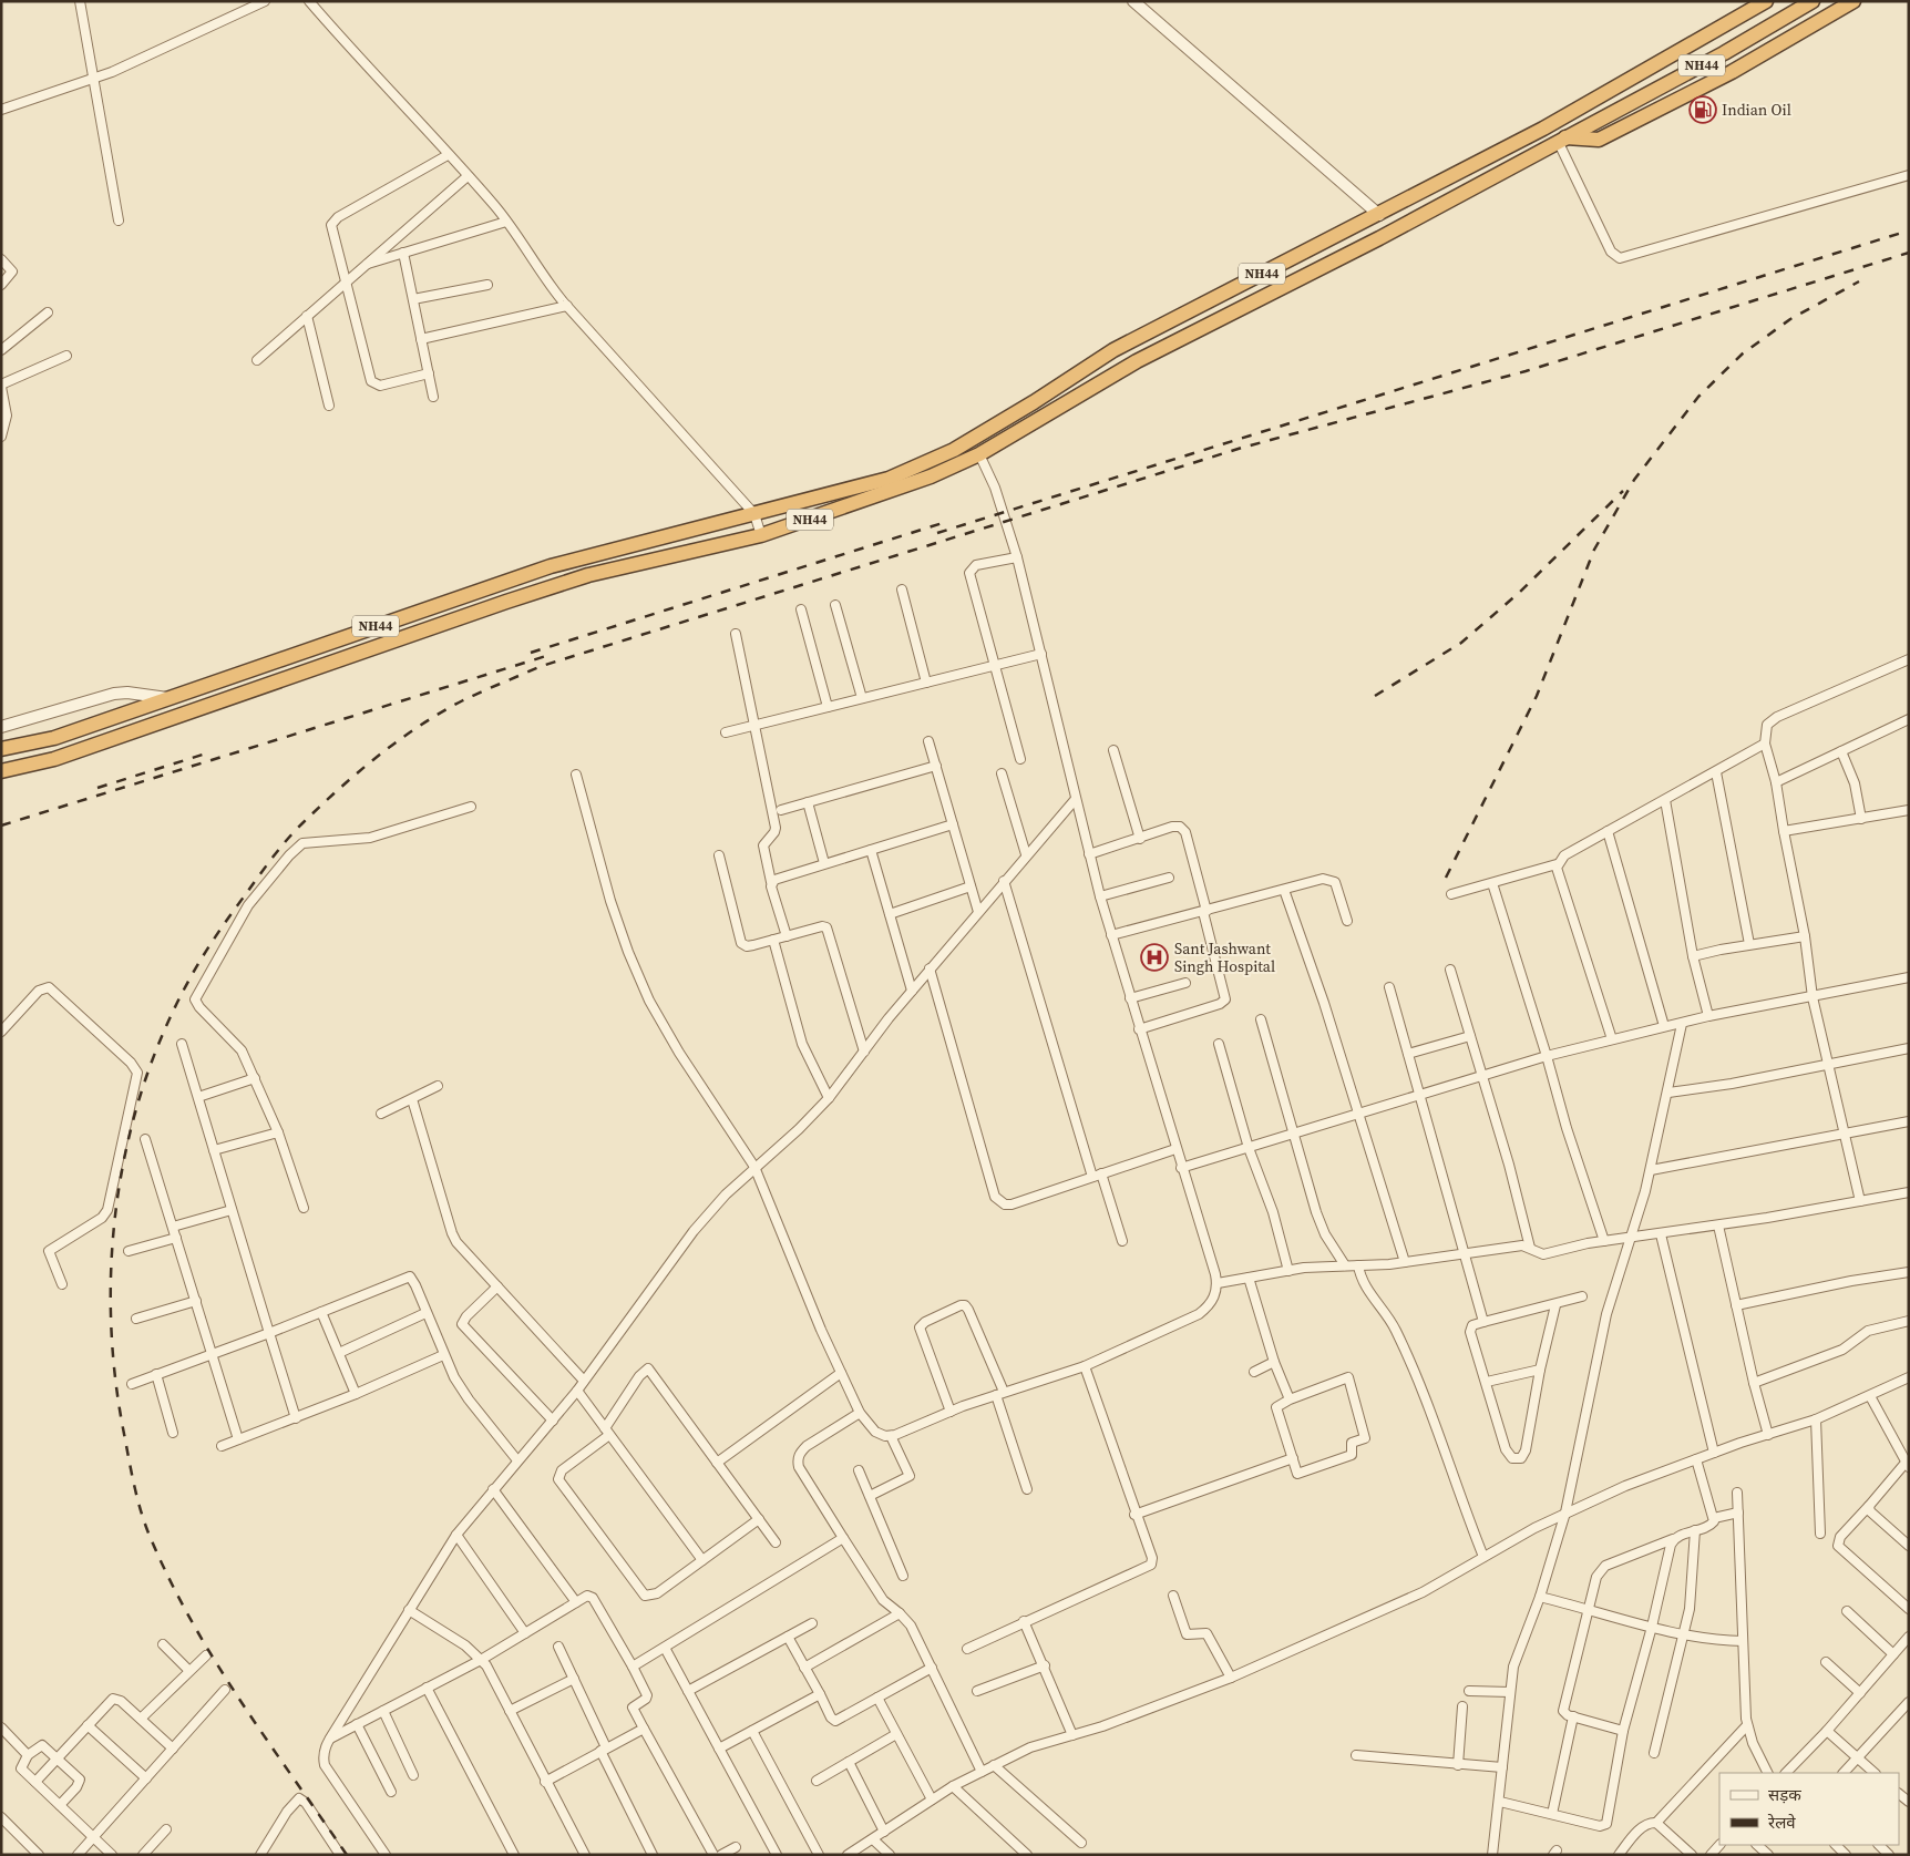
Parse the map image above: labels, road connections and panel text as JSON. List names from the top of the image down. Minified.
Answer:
{"streets":{"highway":["NH44"]},"places":{"fuel station":["Indian Oil"],"hospital":["Sant Jashwant Singh Hospital"]},"legend":["सड़क","रेलवे"]}
